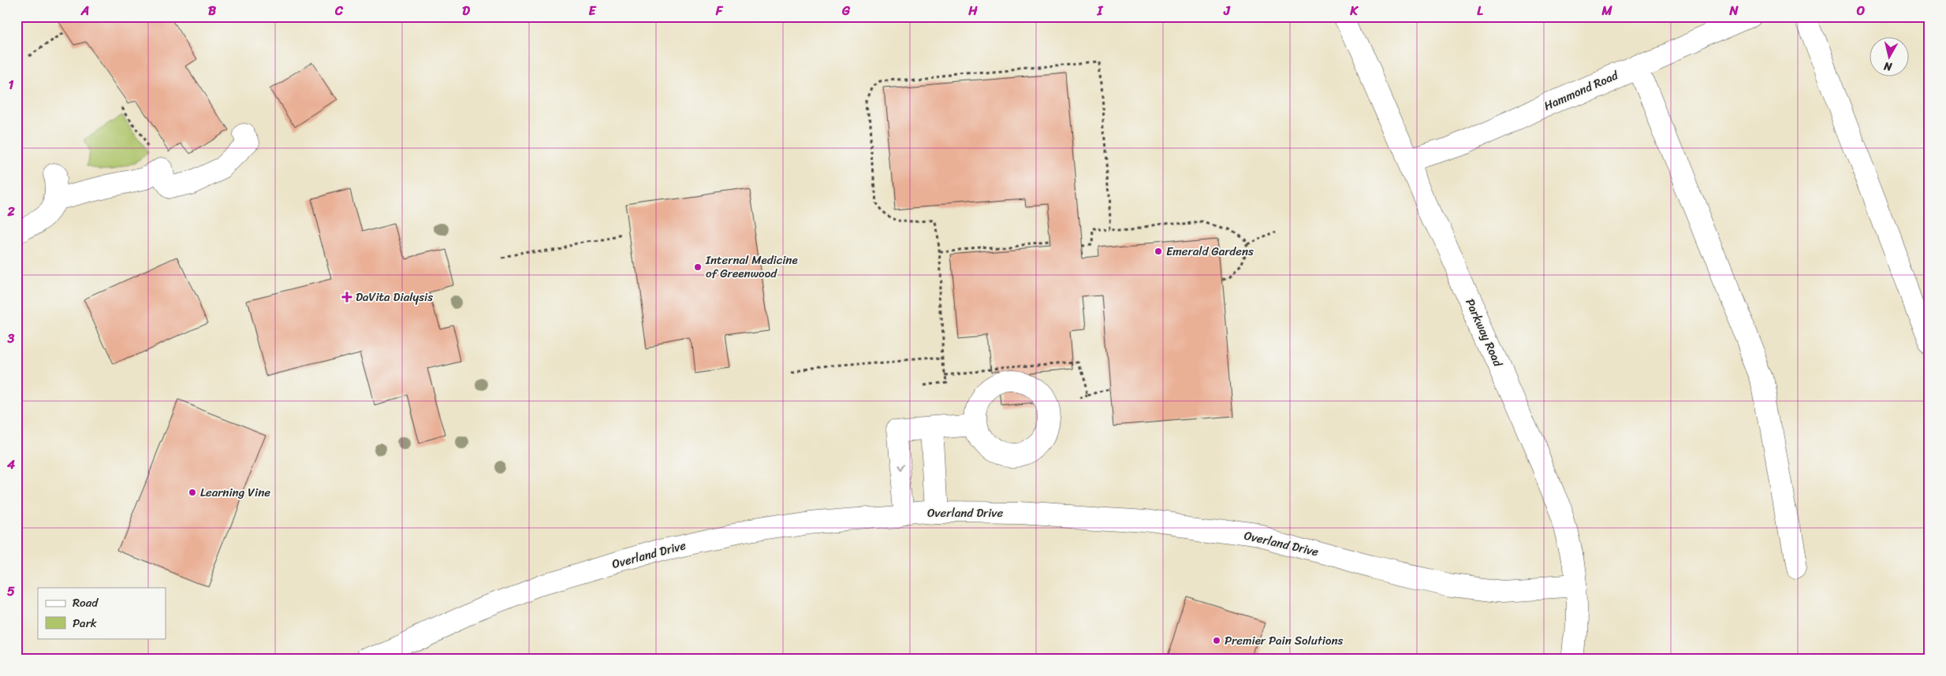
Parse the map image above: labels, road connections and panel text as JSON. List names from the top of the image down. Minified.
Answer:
{"streets":{"street":["Hammond Road","Parkway Road","Overland Drive"]},"crossings":[["Hammond Road","Parkway Road"],["Parkway Road","Overland Drive"]],"places":{"other":["Emerald Gardens","Internal Medicine of Greenwood","Learning Vine","Premier Pain Solutions"],"health":["DaVita Dialysis"]},"legend":["Road","Park"],"north":"bottom","grid":{"columns":["A","B","C","D","E","F","G","H","I","J","K","L","M","N","O"],"rows":["1","2","3","4","5"]}}
